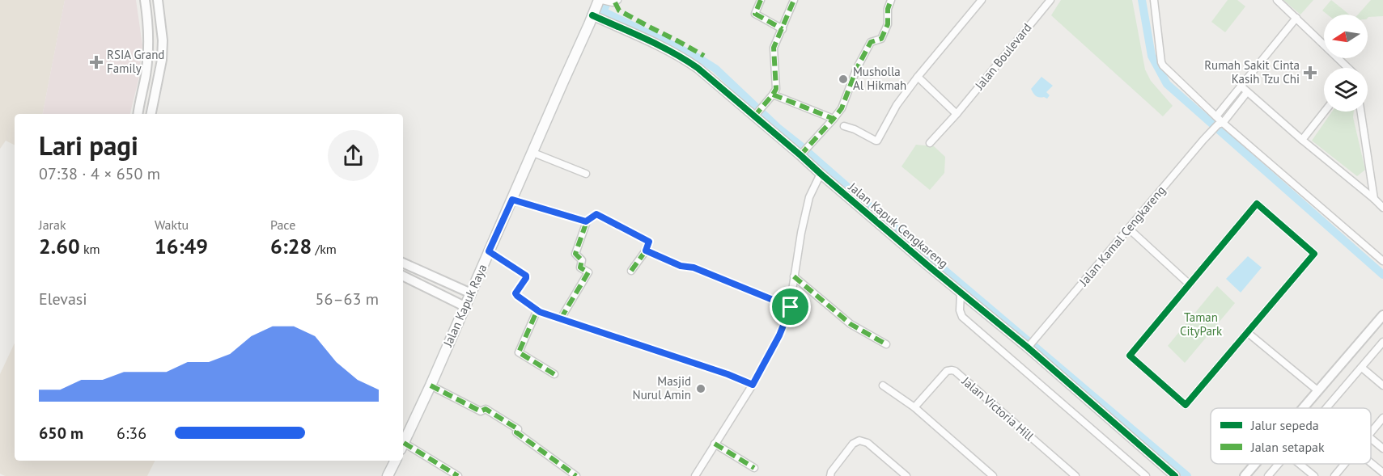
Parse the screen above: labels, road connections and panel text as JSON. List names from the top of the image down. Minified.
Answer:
{"streets":{"main road":["Jalan Kapuk Raya"],"street":["Jalan Boulevard","Jalan Kapuk Cengkareng","Jalan Kamal Cengkareng","Jalan Victoria Hill"]},"crossings":[["Jalan Kapuk Cengkareng","Jalan Kamal Cengkareng"],["Jalan Kapuk Cengkareng","Jalan Kapuk Raya"]],"parks":["Taman CityPark"],"places":{"health":["RSIA Grand Family","Rumah Sakit Cinta Kasih Tzu Chi"],"other":["Musholla Al Hikmah","Masjid Nurul Amin"]},"legend":["Jalur sepeda","Jalan setapak"],"north":"left","page":{"heading":["Lari pagi","07:38 · 4 × 650 m"],"stats":[["Jarak","2.60 km"],["Waktu","16:49"],["Pace","6:28 /km"]],"chart":["Elevasi","56–63 m"],"list":[{"name":"650 m","note":"6:36"}]}}
